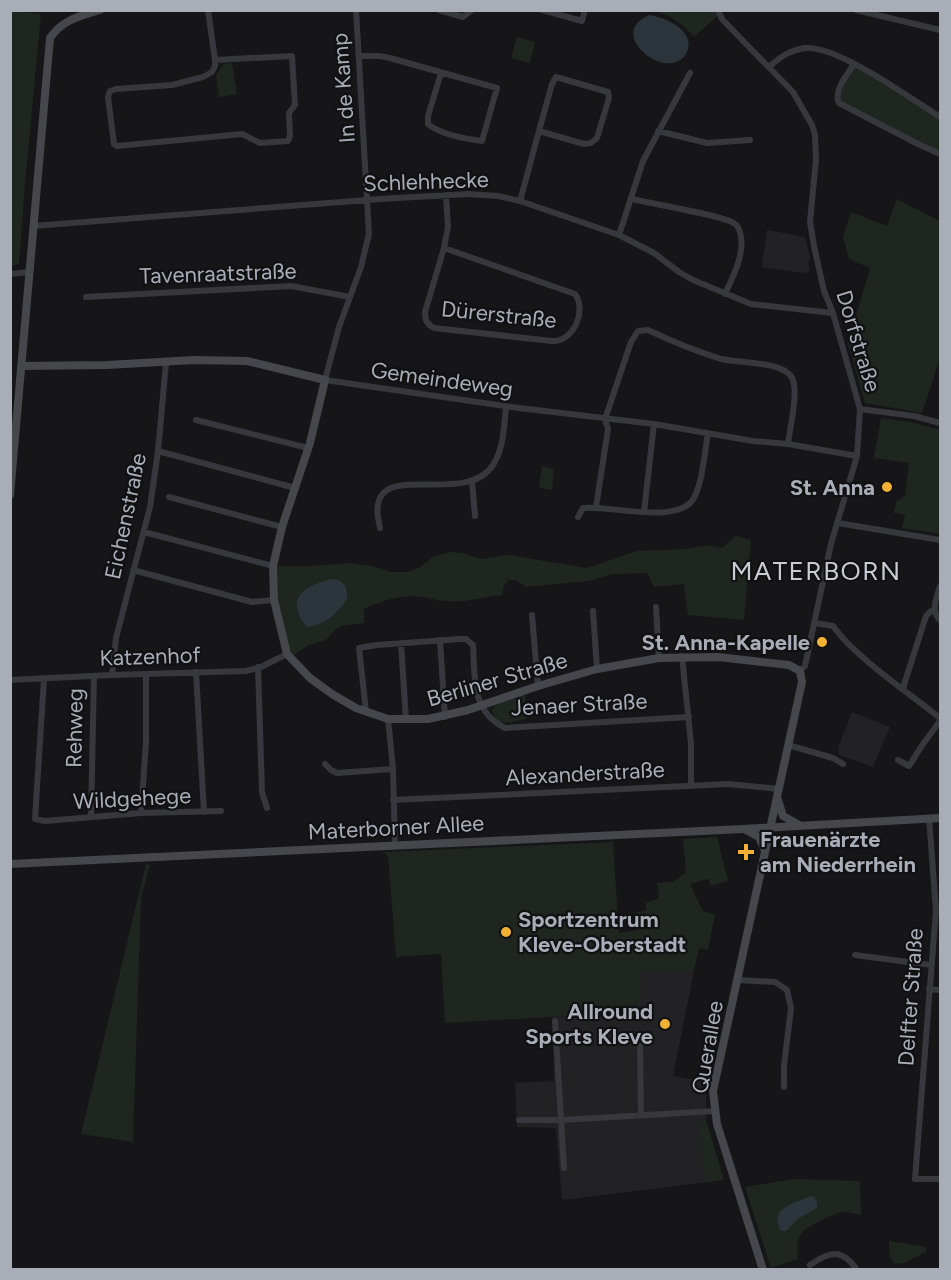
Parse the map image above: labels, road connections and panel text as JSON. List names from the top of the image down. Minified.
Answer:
{"streets":{"street":["In de Kamp","Schlehhecke","Tavenraatstraße","Dürerstraße","Dorfstraße","Gemeindeweg","Eichenstraße","Katzenhof","Berliner Straße","Jenaer Straße","Rehweg","Alexanderstraße","Wildgehege","Materborner Allee","Delfter Straße","Querallee"]},"crossings":[["In de Kamp","Schlehhecke"],["In de Kamp","Tavenraatstraße"],["In de Kamp","Gemeindeweg"],["Schlehhecke","Dürerstraße"],["Schlehhecke","Dorfstraße"],["Dorfstraße","Gemeindeweg"],["Dorfstraße","Berliner Straße"],["Dorfstraße","Alexanderstraße"],["Dorfstraße","Materborner Allee"],["Dorfstraße","Querallee"],["Gemeindeweg","Eichenstraße"],["Eichenstraße","Katzenhof"],["Katzenhof","Berliner Straße"],["Katzenhof","Rehweg"],["Katzenhof","Wildgehege"],["Berliner Straße","Jenaer Straße"],["Rehweg","Wildgehege"],["Materborner Allee","Delfter Straße"],["Materborner Allee","Querallee"]],"districts":["MATERBORN"],"places":{"other":["St. Anna","St. Anna-Kapelle","Sportzentrum Kleve-Oberstadt","Allround Sports Kleve"],"health":["Frauenärzte am Niederrhein"]}}
